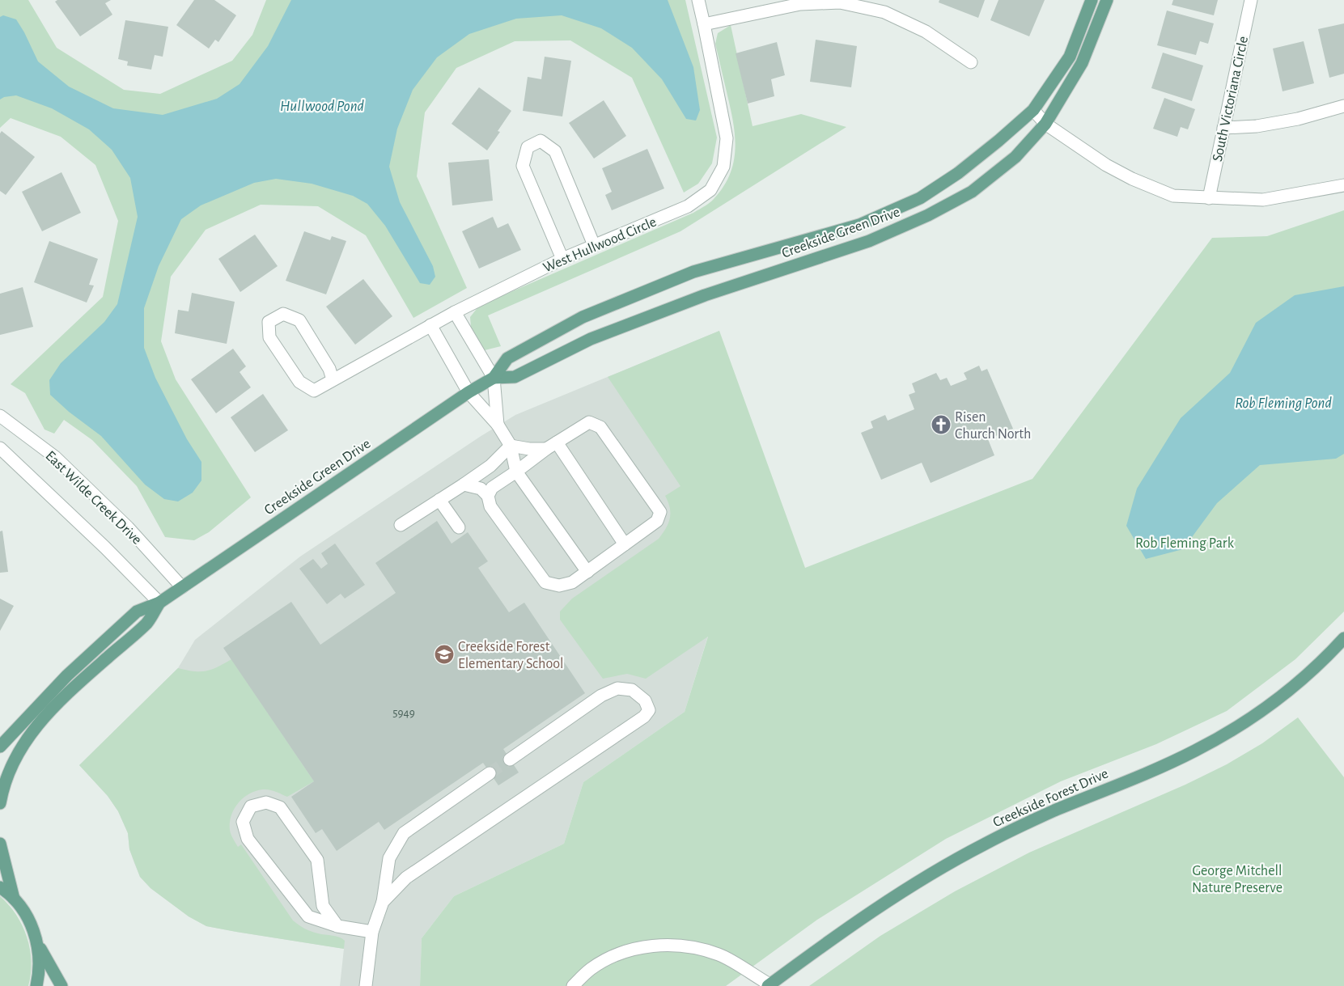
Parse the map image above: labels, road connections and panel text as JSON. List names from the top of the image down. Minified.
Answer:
{"streets":{"main road":["Creekside Green Drive","Creekside Forest Drive"],"street":["South Victoriana Circle","West Hullwood Circle","East Wilde Creek Drive"]},"crossings":[["Creekside Green Drive","East Wilde Creek Drive"]],"water":["Hullwood Pond","Rob Fleming Pond"],"parks":["Rob Fleming Park","George Mitchell Nature Preserve"],"places":{"church":["Risen Church North"],"school or university":["Creekside Forest Elementary School"]},"house_numbers":["5949"]}
